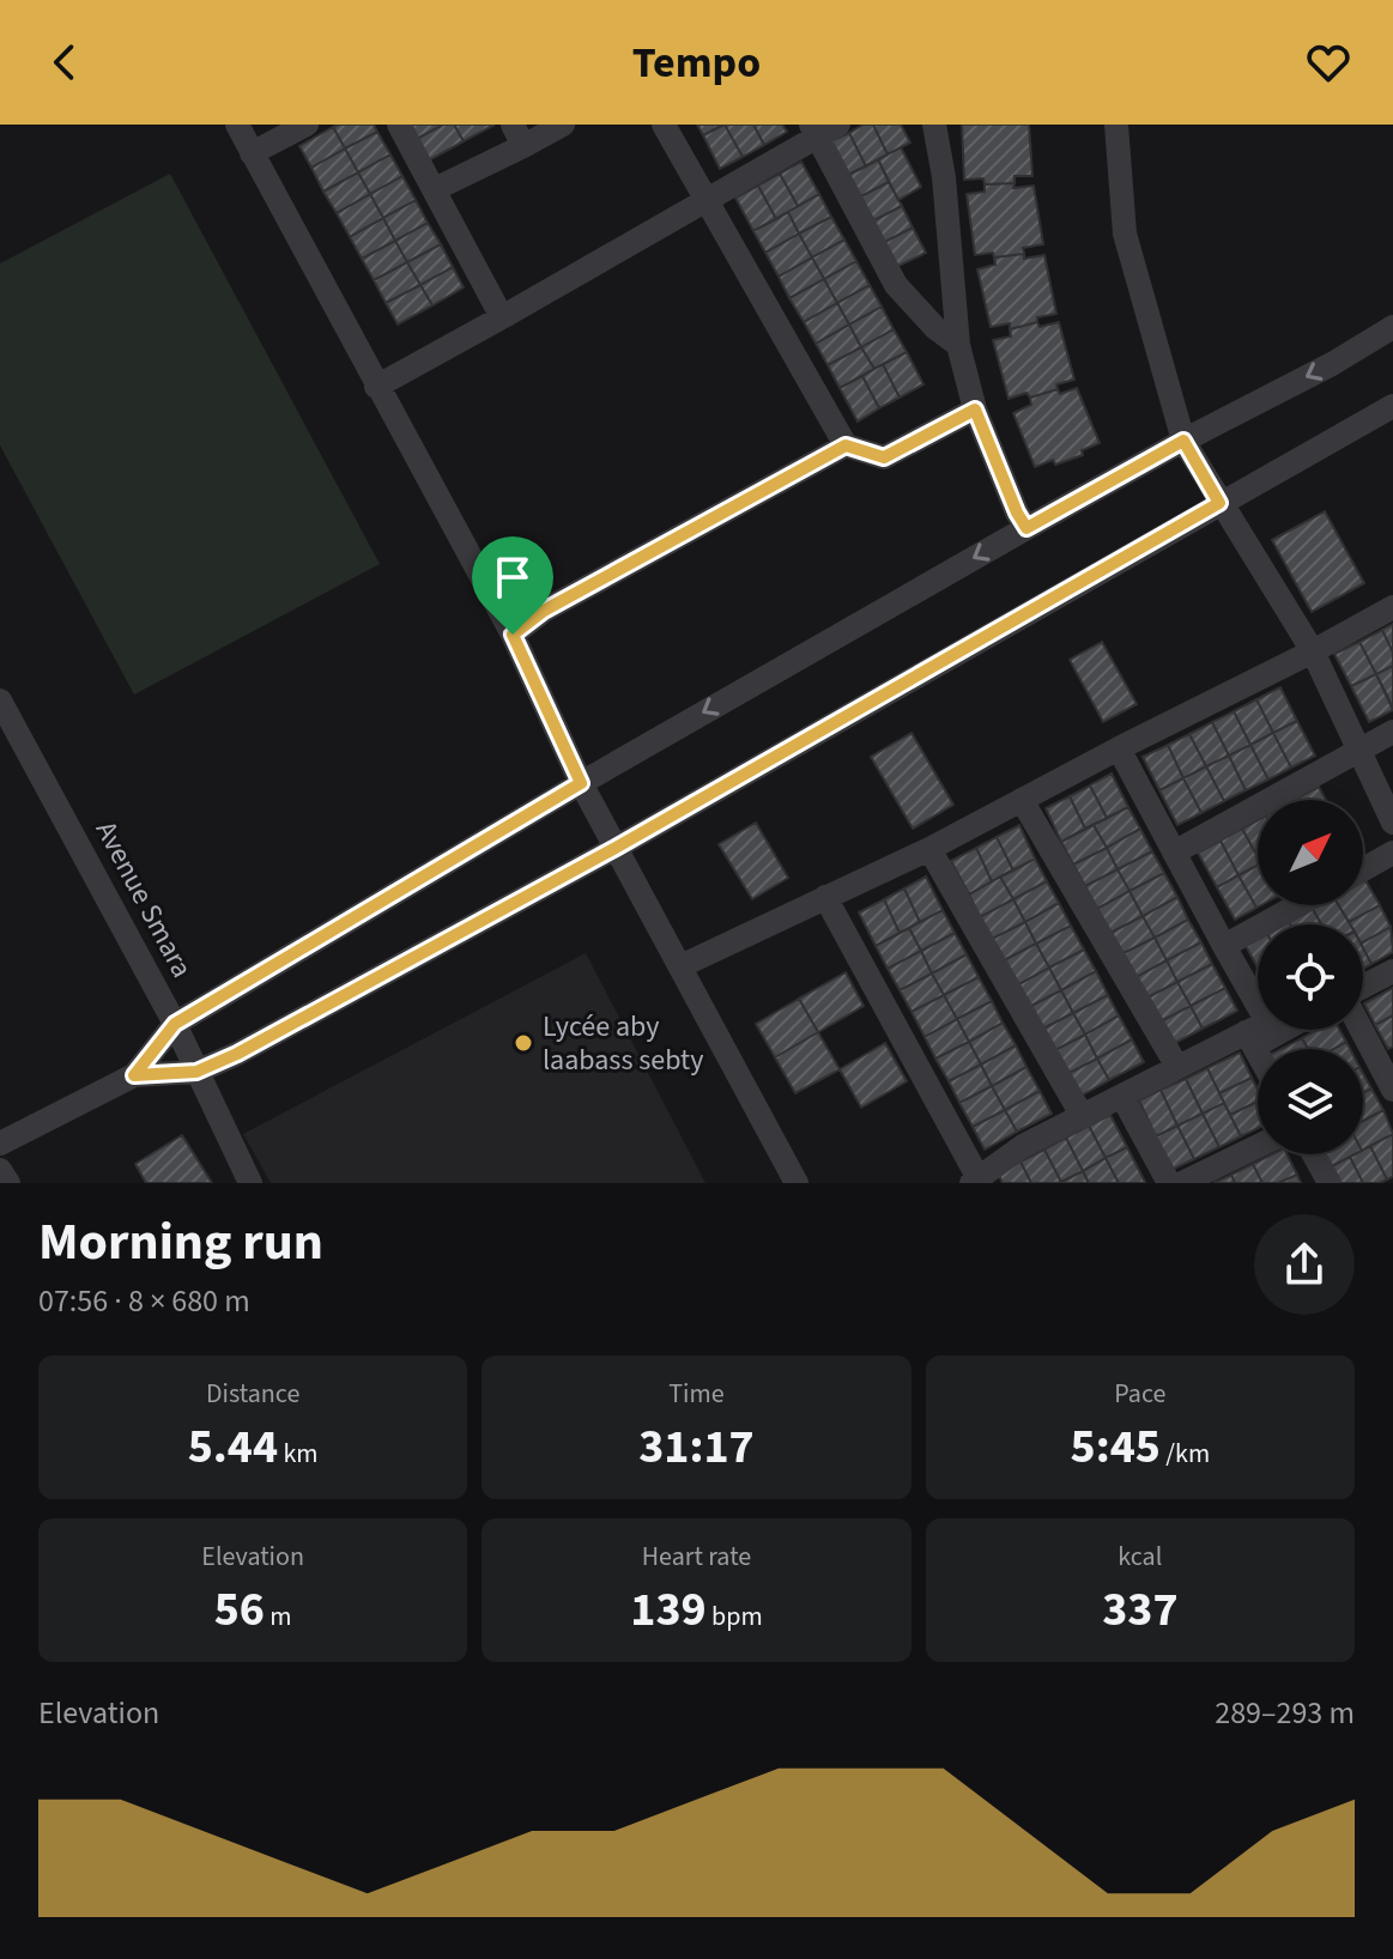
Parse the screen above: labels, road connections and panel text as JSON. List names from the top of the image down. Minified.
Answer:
{"streets":{"street":["Avenue Smara"]},"places":["Lycée aby laabass sebty"],"north":"top right","page":{"header":"Tempo","heading":["Morning run","07:56 · 8 × 680 m"],"stats":[["Distance","5.44 km"],["Time","31:17"],["Pace","5:45 /km"],["Elevation","56 m"],["Heart rate","139 bpm"],["kcal","337"]],"chart":["Elevation","289–293 m"]}}
